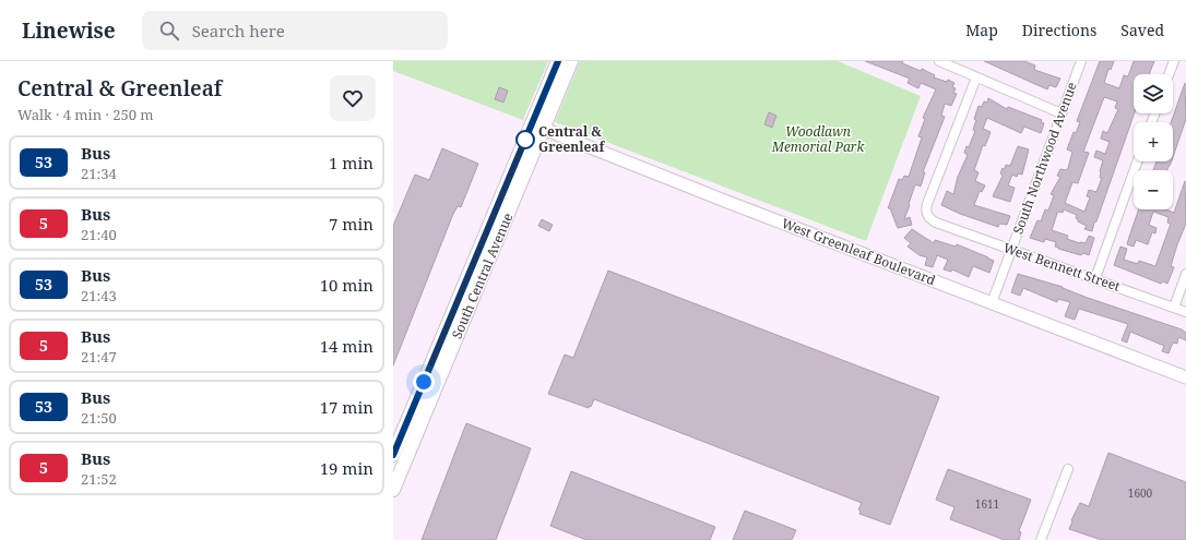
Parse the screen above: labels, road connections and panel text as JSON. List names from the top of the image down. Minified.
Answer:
{"streets":{"main road":["South Central Avenue"],"street":["South Northwood Avenue","West Greenleaf Boulevard","West Bennett Street"]},"crossings":[["South Northwood Avenue","West Greenleaf Boulevard"],["South Northwood Avenue","West Bennett Street"],["West Greenleaf Boulevard","South Central Avenue"]],"parks":["Woodlawn Memorial Park"],"places":["Central & Greenleaf"],"lines":["bus line 53"],"house_numbers":["1600","1611"],"page":{"header":"Linewise","search":"Search here","nav":["Map","Directions","Saved"],"heading":["Central & Greenleaf","Walk · 4 min · 250 m"],"map_buttons":["+","−"],"list":[{"mark":"53","name":"Bus","note":"21:34","value":"1 min"},{"mark":"5","name":"Bus","note":"21:40","value":"7 min"},{"mark":"53","name":"Bus","note":"21:43","value":"10 min"},{"mark":"5","name":"Bus","note":"21:47","value":"14 min"},{"mark":"53","name":"Bus","note":"21:50","value":"17 min"},{"mark":"5","name":"Bus","note":"21:52","value":"19 min"}]}}
